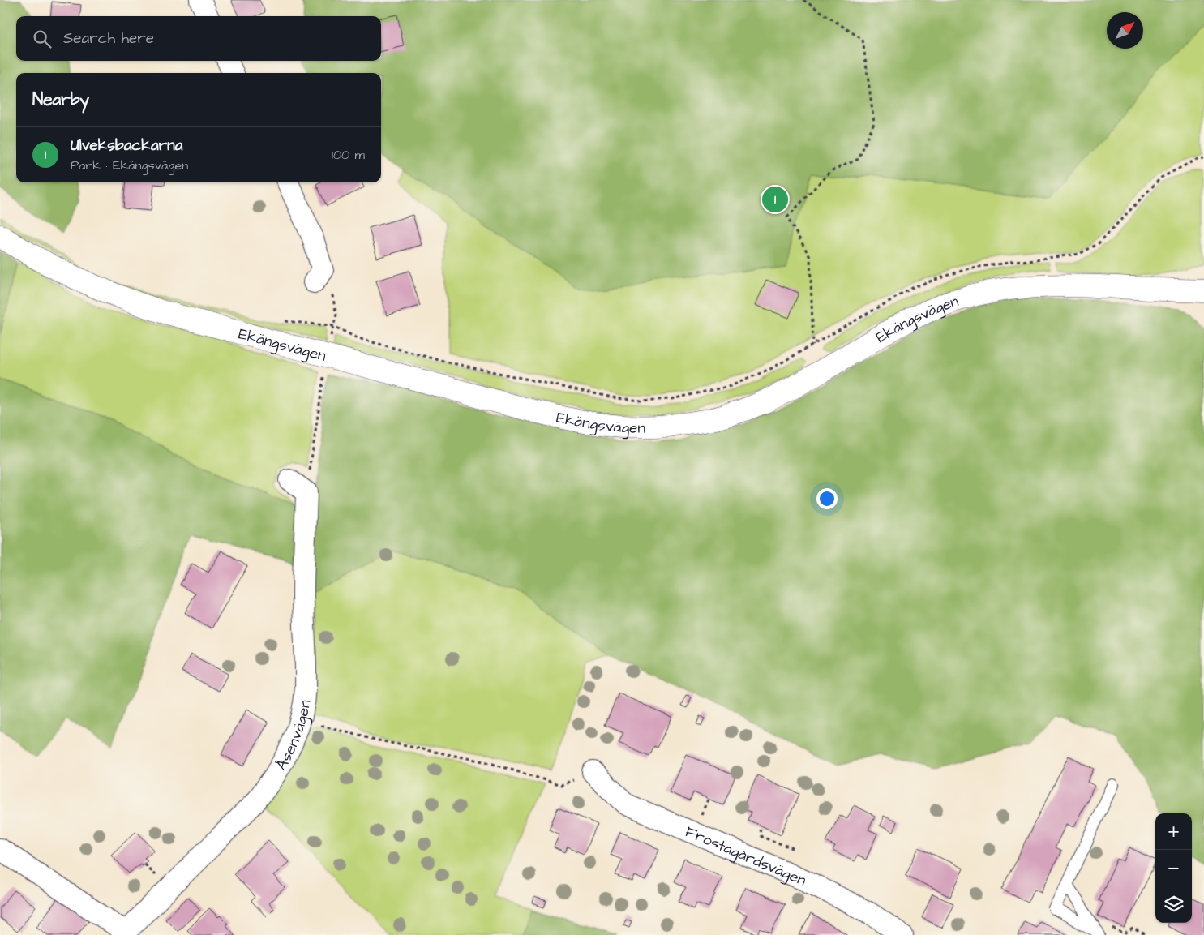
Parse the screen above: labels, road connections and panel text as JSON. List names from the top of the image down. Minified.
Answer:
{"streets":{"street":["Ekängsvägen","Åsenvägen","Frostagårdsvägen"]},"north":"top right","page":{"search":"Search here","heading":"Nearby","list":[{"mark":"1","name":"Ulveksbackarna","note":"Park · Ekängsvägen","value":"100 m"}],"pins":"1","map_buttons":["+","−"]}}
